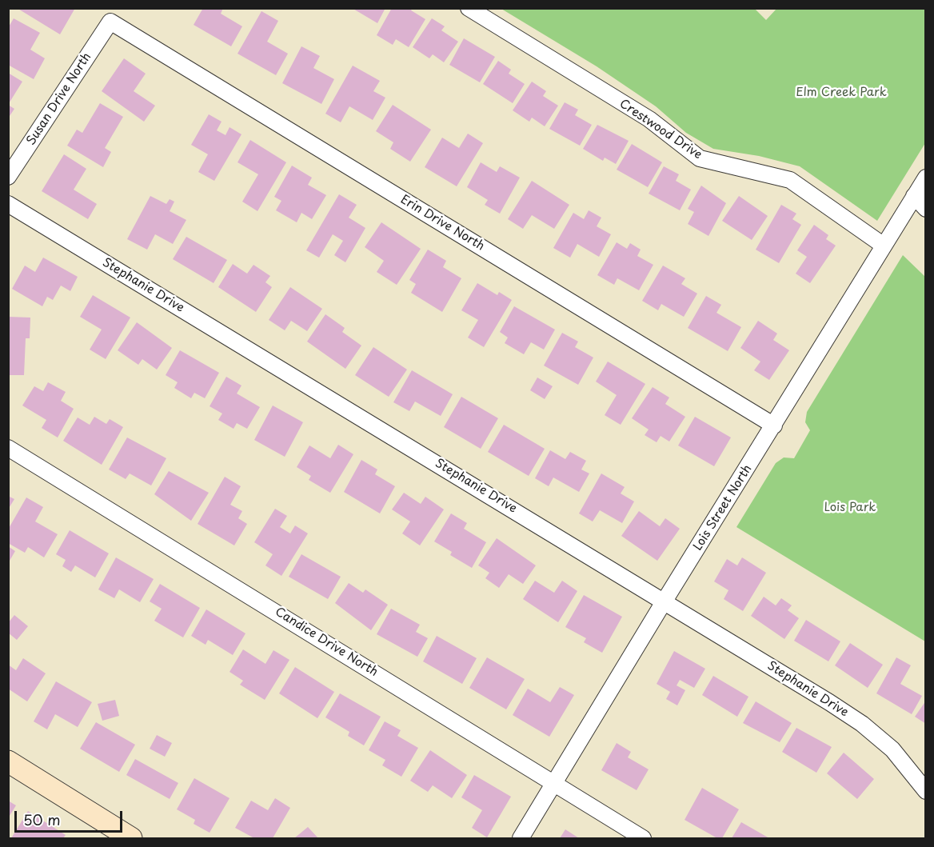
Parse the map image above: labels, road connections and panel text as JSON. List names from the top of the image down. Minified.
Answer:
{"streets":{"street":["Susan Drive North","Crestwood Drive","Erin Drive North","Stephanie Drive","Lois Street North","Candice Drive North"]},"crossings":[["Susan Drive North","Erin Drive North"],["Crestwood Drive","Lois Street North"],["Erin Drive North","Lois Street North"],["Stephanie Drive","Lois Street North"],["Lois Street North","Candice Drive North"]],"parks":["Elm Creek Park","Lois Park"],"scale_bar":"50 m"}
